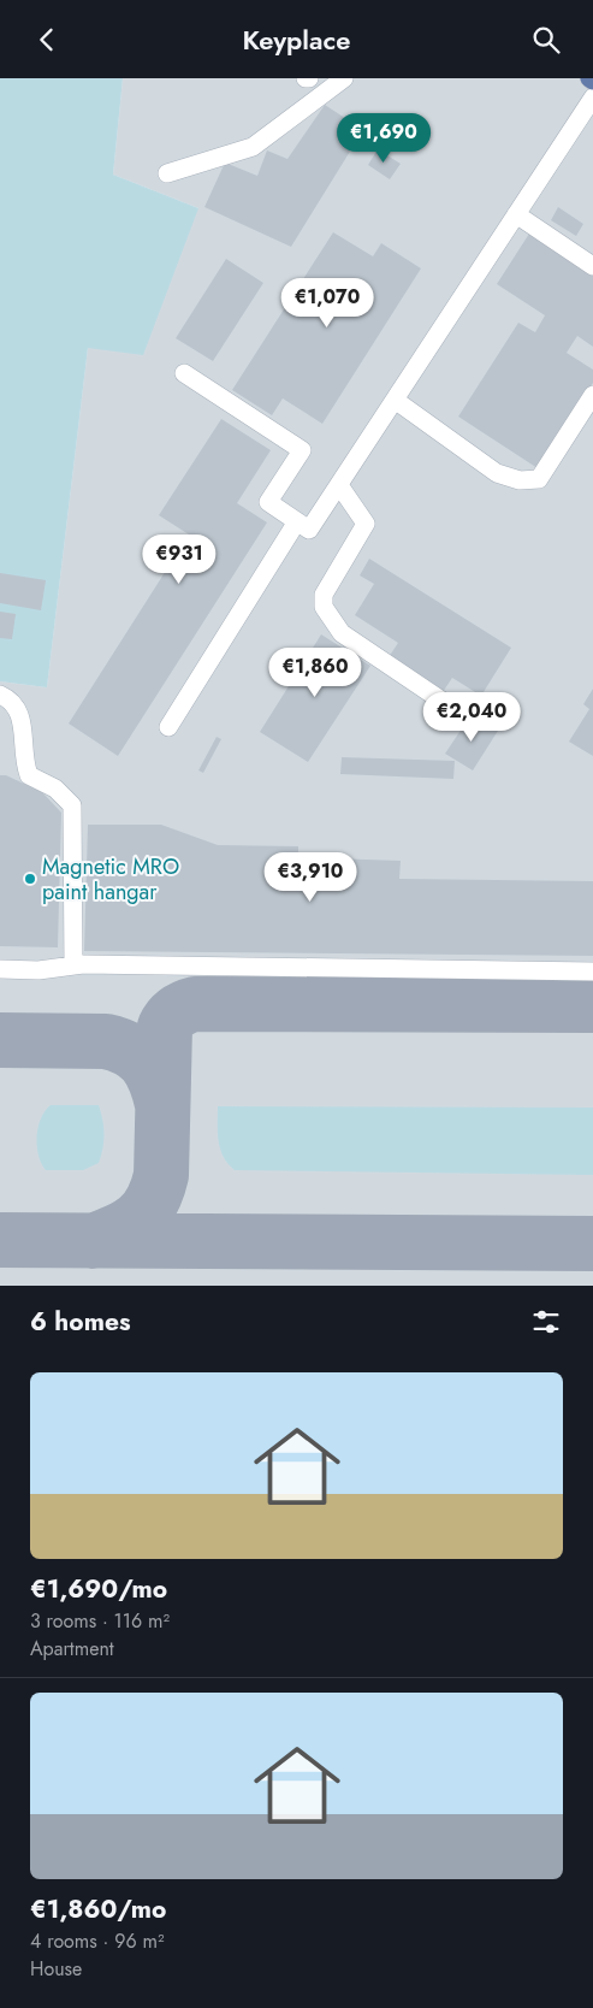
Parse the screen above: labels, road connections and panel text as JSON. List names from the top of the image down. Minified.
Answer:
{"places":["Magnetic MRO paint hangar"],"page":{"header":"Keyplace","price":["€1,690","€1,070","€931","€1,860","€2,040","€3,910"],"heading":"6 homes","list":[{"name":"€1,690/mo","note":"3 rooms · 116 m² · Apartment"},{"name":"€1,860/mo","note":"4 rooms · 96 m² · House"}]}}
